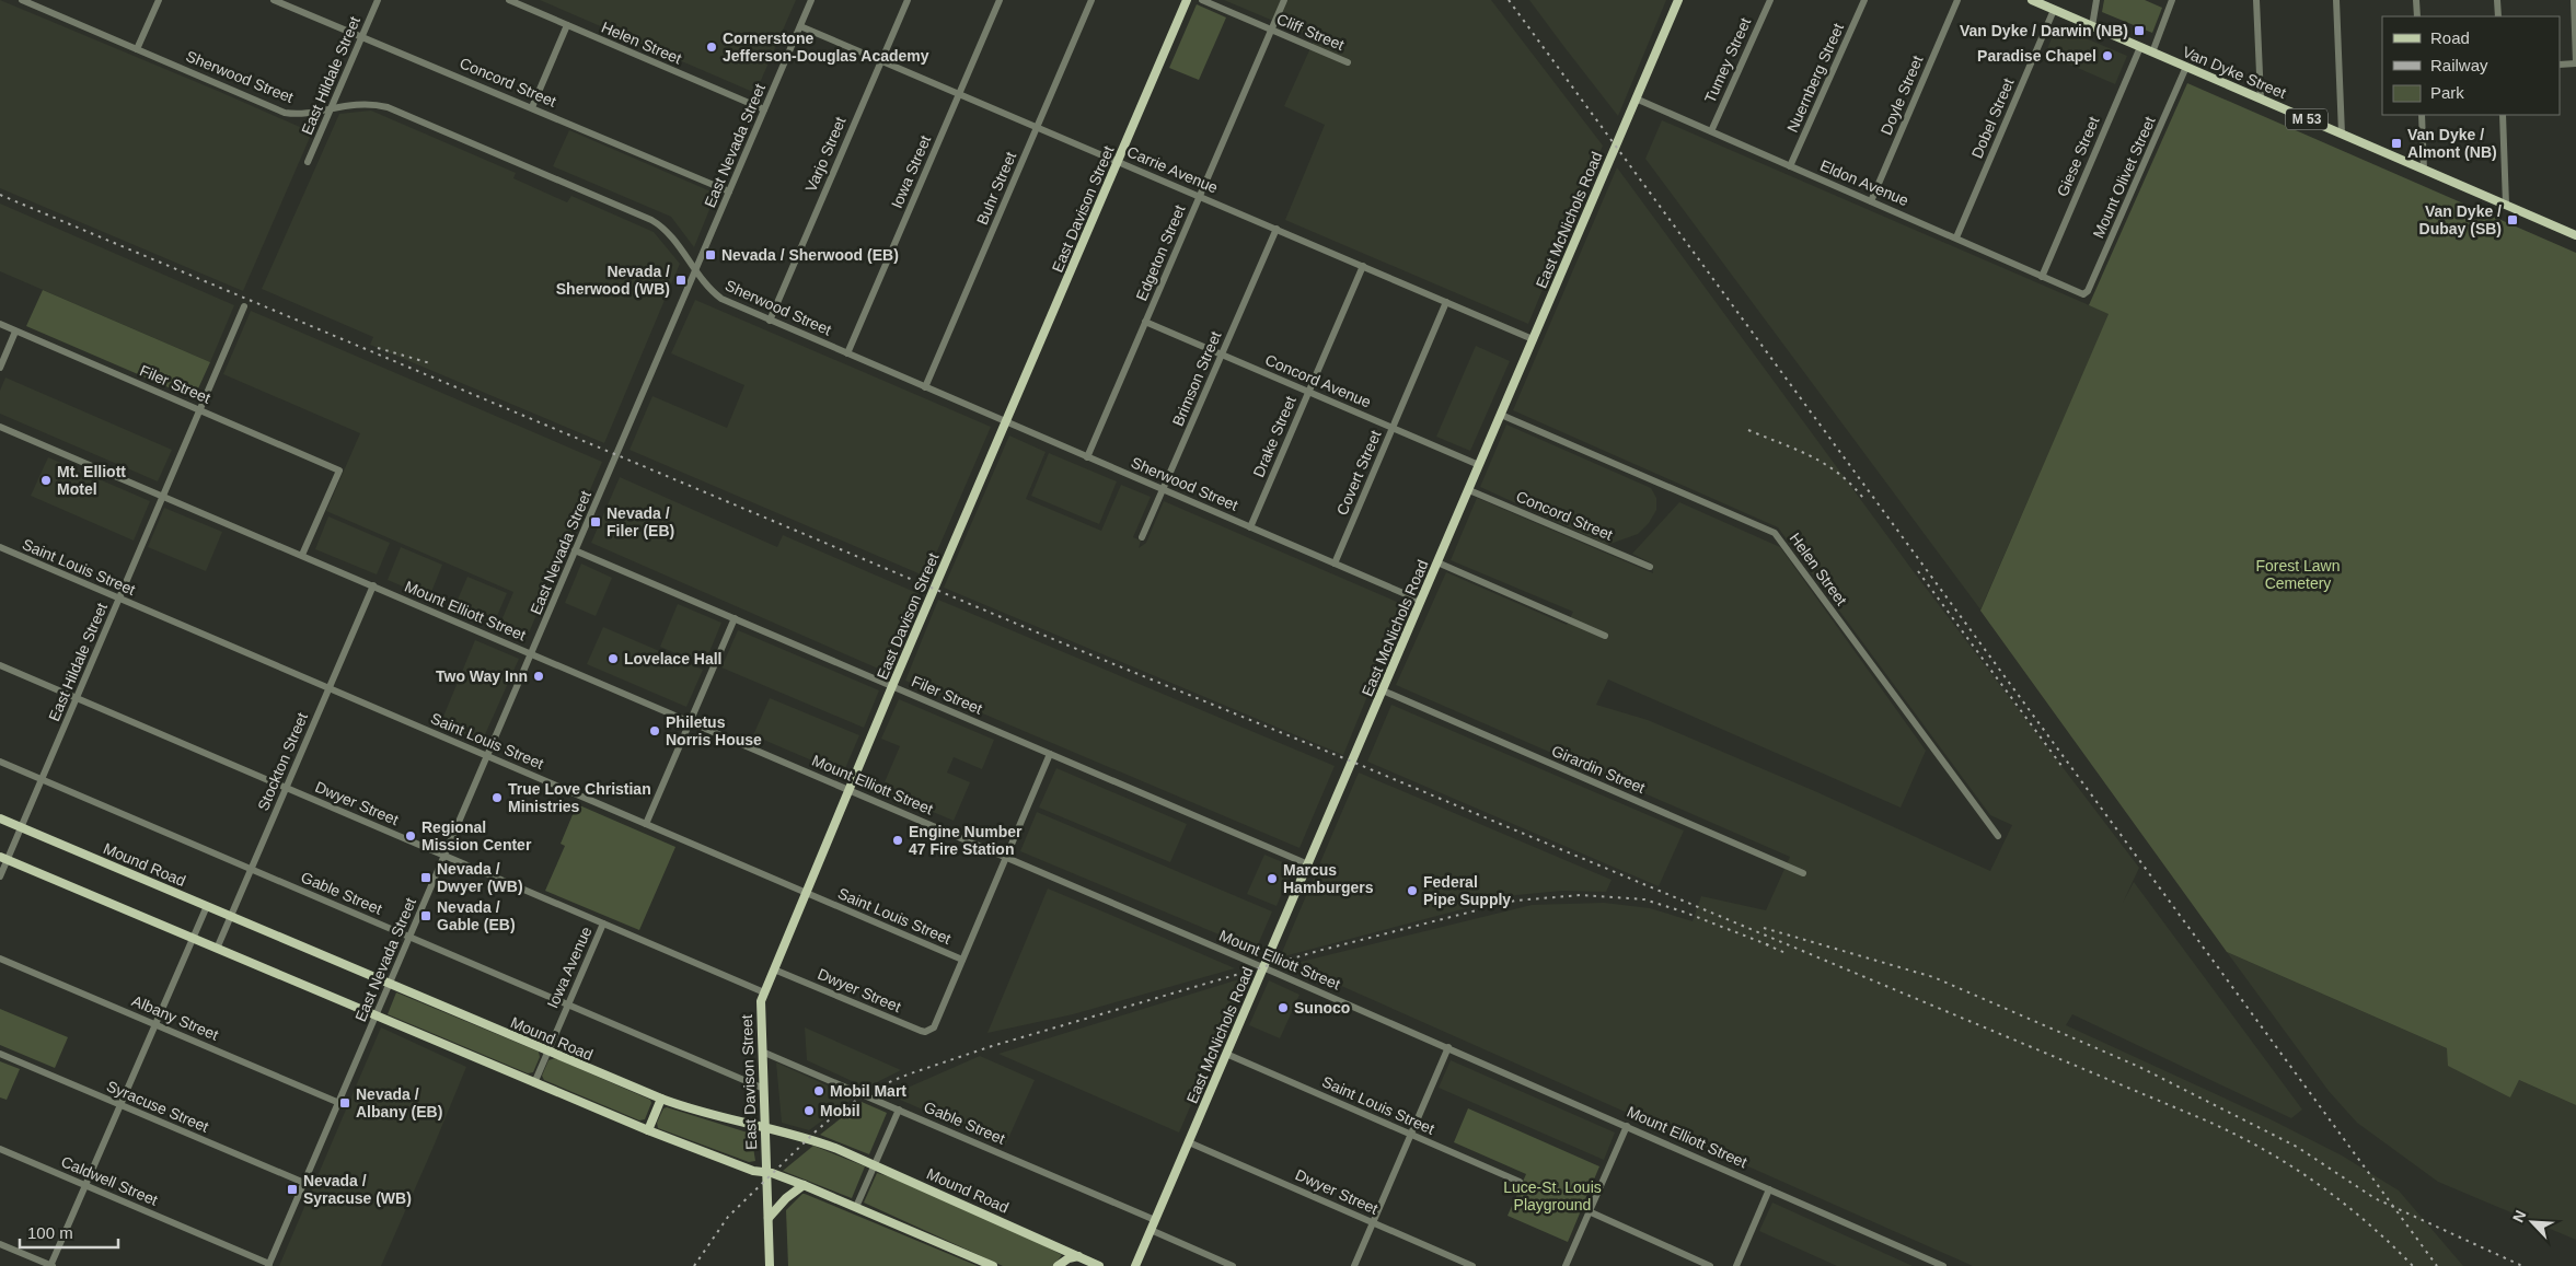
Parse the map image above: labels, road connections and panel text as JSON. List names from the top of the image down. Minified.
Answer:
{"streets":{"main road":["Van Dyke Street","M 53","East Davison Street","East McNichols Road","Mound Road"],"street":["Cliff Street","Helen Street","Tumey Street","East Hildale Street","Sherwood Street","Nuernberg Street","Concord Street","Doyle Street","Dobel Street","East Nevada Street","Varjo Street","Giese Street","Carrie Avenue","Iowa Street","Mount Olivet Street","Eldon Avenue","Buhr Street","Edgeton Street","Brimson Street","Concord Avenue","Filer Street","Drake Street","Covert Street","Saint Louis Street","Mount Elliott Street","Stockton Street","Girardin Street","Dwyer Street","Gable Street","Iowa Avenue","Albany Street","Syracuse Street","Caldwell Street"]},"crossings":[["Cliff Street","Edgeton Street"],["Helen Street","East Nevada Street"],["Helen Street","East McNichols Road"],["Tumey Street","Eldon Avenue"],["Van Dyke Street","Dobel Street"],["Van Dyke Street","Giese Street"],["Van Dyke Street","Mount Olivet Street"],["East Hildale Street","Sherwood Street"],["East Hildale Street","Concord Street"],["East Hildale Street","Filer Street"],["East Hildale Street","Saint Louis Street"],["East Hildale Street","Mount Elliott Street"],["East Hildale Street","Dwyer Street"],["East Hildale Street","Mound Road"],["East Hildale Street","Gable Street"],["Sherwood Street","East Nevada Street"],["Sherwood Street","Varjo Street"],["Sherwood Street","Iowa Street"],["Sherwood Street","Buhr Street"],["Sherwood Street","East Davison Street"],["Sherwood Street","East McNichols Road"],["Sherwood Street","Edgeton Street"],["Sherwood Street","Brimson Street"],["Sherwood Street","Drake Street"],["Sherwood Street","Covert Street"],["Nuernberg Street","Eldon Avenue"],["Concord Street","East Nevada Street"],["Concord Street","East McNichols Road"],["Doyle Street","Eldon Avenue"],["Dobel Street","Eldon Avenue"],["East Nevada Street","Carrie Avenue"],["East Nevada Street","Filer Street"],["East Nevada Street","Saint Louis Street"],["East Nevada Street","Mount Elliott Street"],["East Nevada Street","Dwyer Street"],["East Nevada Street","Mound Road"],["East Nevada Street","Gable Street"],["East Nevada Street","Albany Street"],["East Nevada Street","Syracuse Street"],["East Nevada Street","Caldwell Street"],["Varjo Street","Carrie Avenue"],["Giese Street","Eldon Avenue"],["Carrie Avenue","Iowa Street"],["Carrie Avenue","Buhr Street"],["Carrie Avenue","East Davison Street"],["Carrie Avenue","East McNichols Road"],["Carrie Avenue","Edgeton Street"],["Carrie Avenue","Brimson Street"],["Carrie Avenue","Drake Street"],["Carrie Avenue","Covert Street"],["Mount Olivet Street","Eldon Avenue"],["Eldon Avenue","East McNichols Road"],["East Davison Street","Filer Street"],["East Davison Street","Saint Louis Street"],["East Davison Street","Mount Elliott Street"],["East Davison Street","Dwyer Street"],["East Davison Street","Mound Road"],["East Davison Street","Gable Street"],["East McNichols Road","Concord Avenue"],["East McNichols Road","Filer Street"],["East McNichols Road","Saint Louis Street"],["East McNichols Road","Mount Elliott Street"],["East McNichols Road","Girardin Street"],["East McNichols Road","Dwyer Street"],["East McNichols Road","Gable Street"],["Edgeton Street","Concord Avenue"],["Brimson Street","Concord Avenue"],["Concord Avenue","Drake Street"],["Concord Avenue","Covert Street"],["Filer Street","Mount Elliott Street"],["Saint Louis Street","Stockton Street"],["Saint Louis Street","Dwyer Street"],["Mount Elliott Street","Stockton Street"],["Stockton Street","Dwyer Street"],["Stockton Street","Mound Road"],["Stockton Street","Gable Street"],["Dwyer Street","Iowa Avenue"],["Mound Road","Iowa Avenue"],["Gable Street","Iowa Avenue"]],"parks":["Forest Lawn Cemetery","Luce-St. Louis Playground"],"places":{"transit":["Van Dyke / Darwin (NB)","Van Dyke / Almont (NB)","Van Dyke / Dubay (SB)","Nevada / Sherwood (EB)","Nevada / Sherwood (WB)","Nevada / Filer (EB)","Nevada / Dwyer (WB)","Nevada / Gable (EB)","Nevada / Albany (EB)","Nevada / Syracuse (WB)"],"other":["Cornerstone Jefferson-Douglas Academy","Paradise Chapel","Mt. Elliott Motel","Lovelace Hall","Two Way Inn","Philetus Norris House","True Love Christian Ministries","Regional Mission Center","Engine Number 47 Fire Station","Marcus Hamburgers","Federal Pipe Supply","Sunoco","Mobil Mart","Mobil"]},"legend":["Road","Railway","Park"],"scale_bar":"100 m","north":"top left"}
